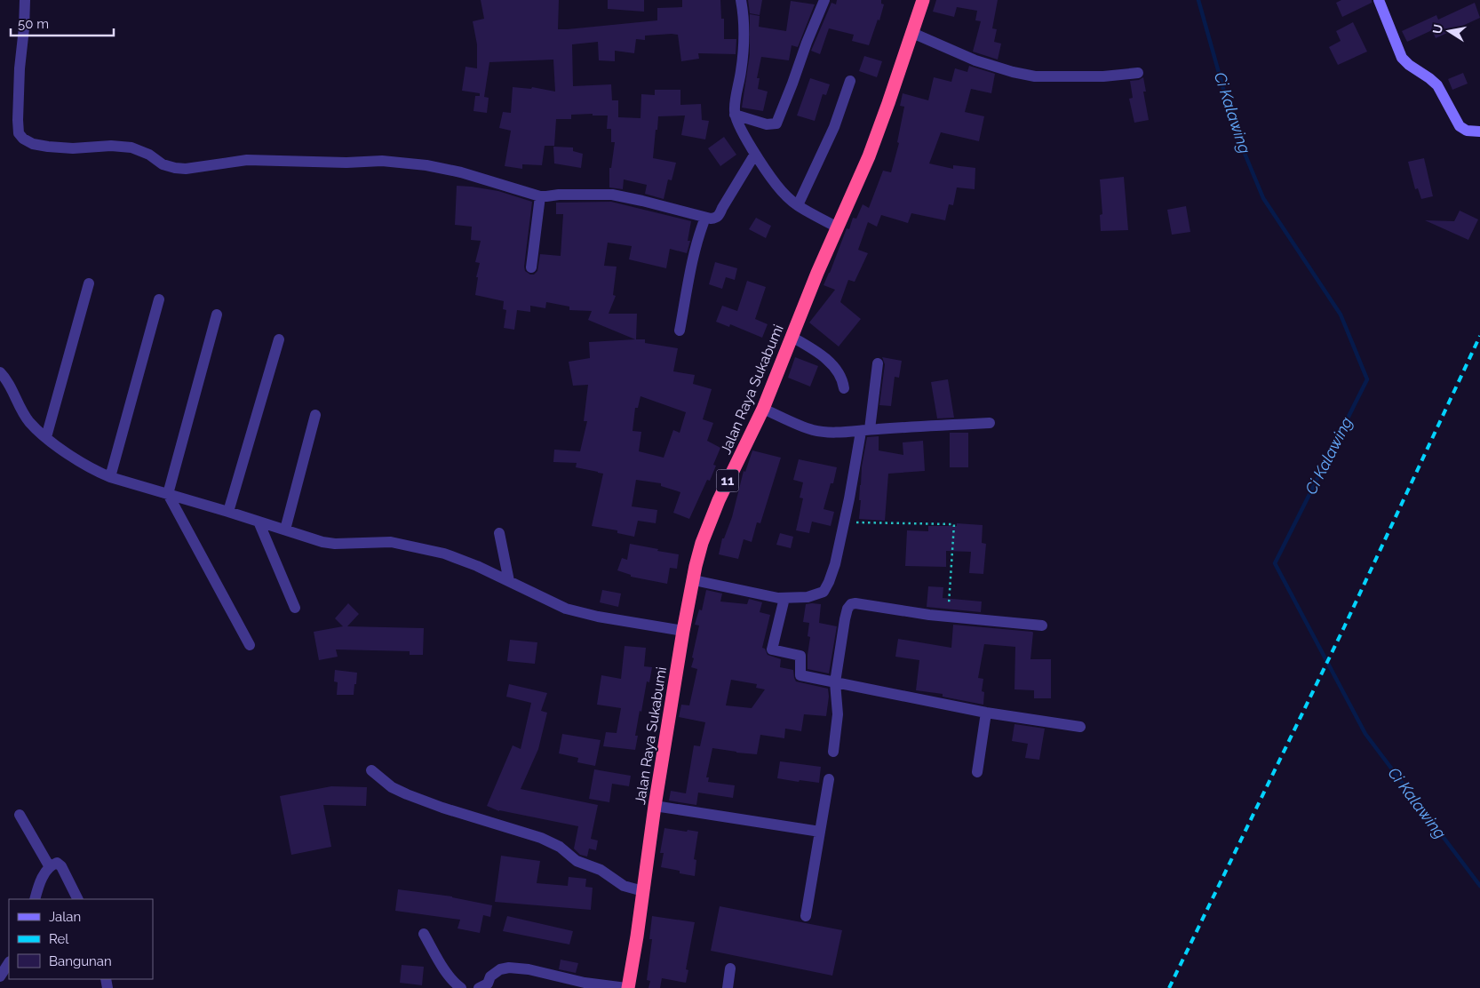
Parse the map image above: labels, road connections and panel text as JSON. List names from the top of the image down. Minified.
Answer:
{"streets":{"highway":["Jalan Raya Sukabumi","11"]},"water":["Ci Kalawing"],"legend":["Jalan","Rel","Bangunan"],"scale_bar":"50 m","north":"left"}
